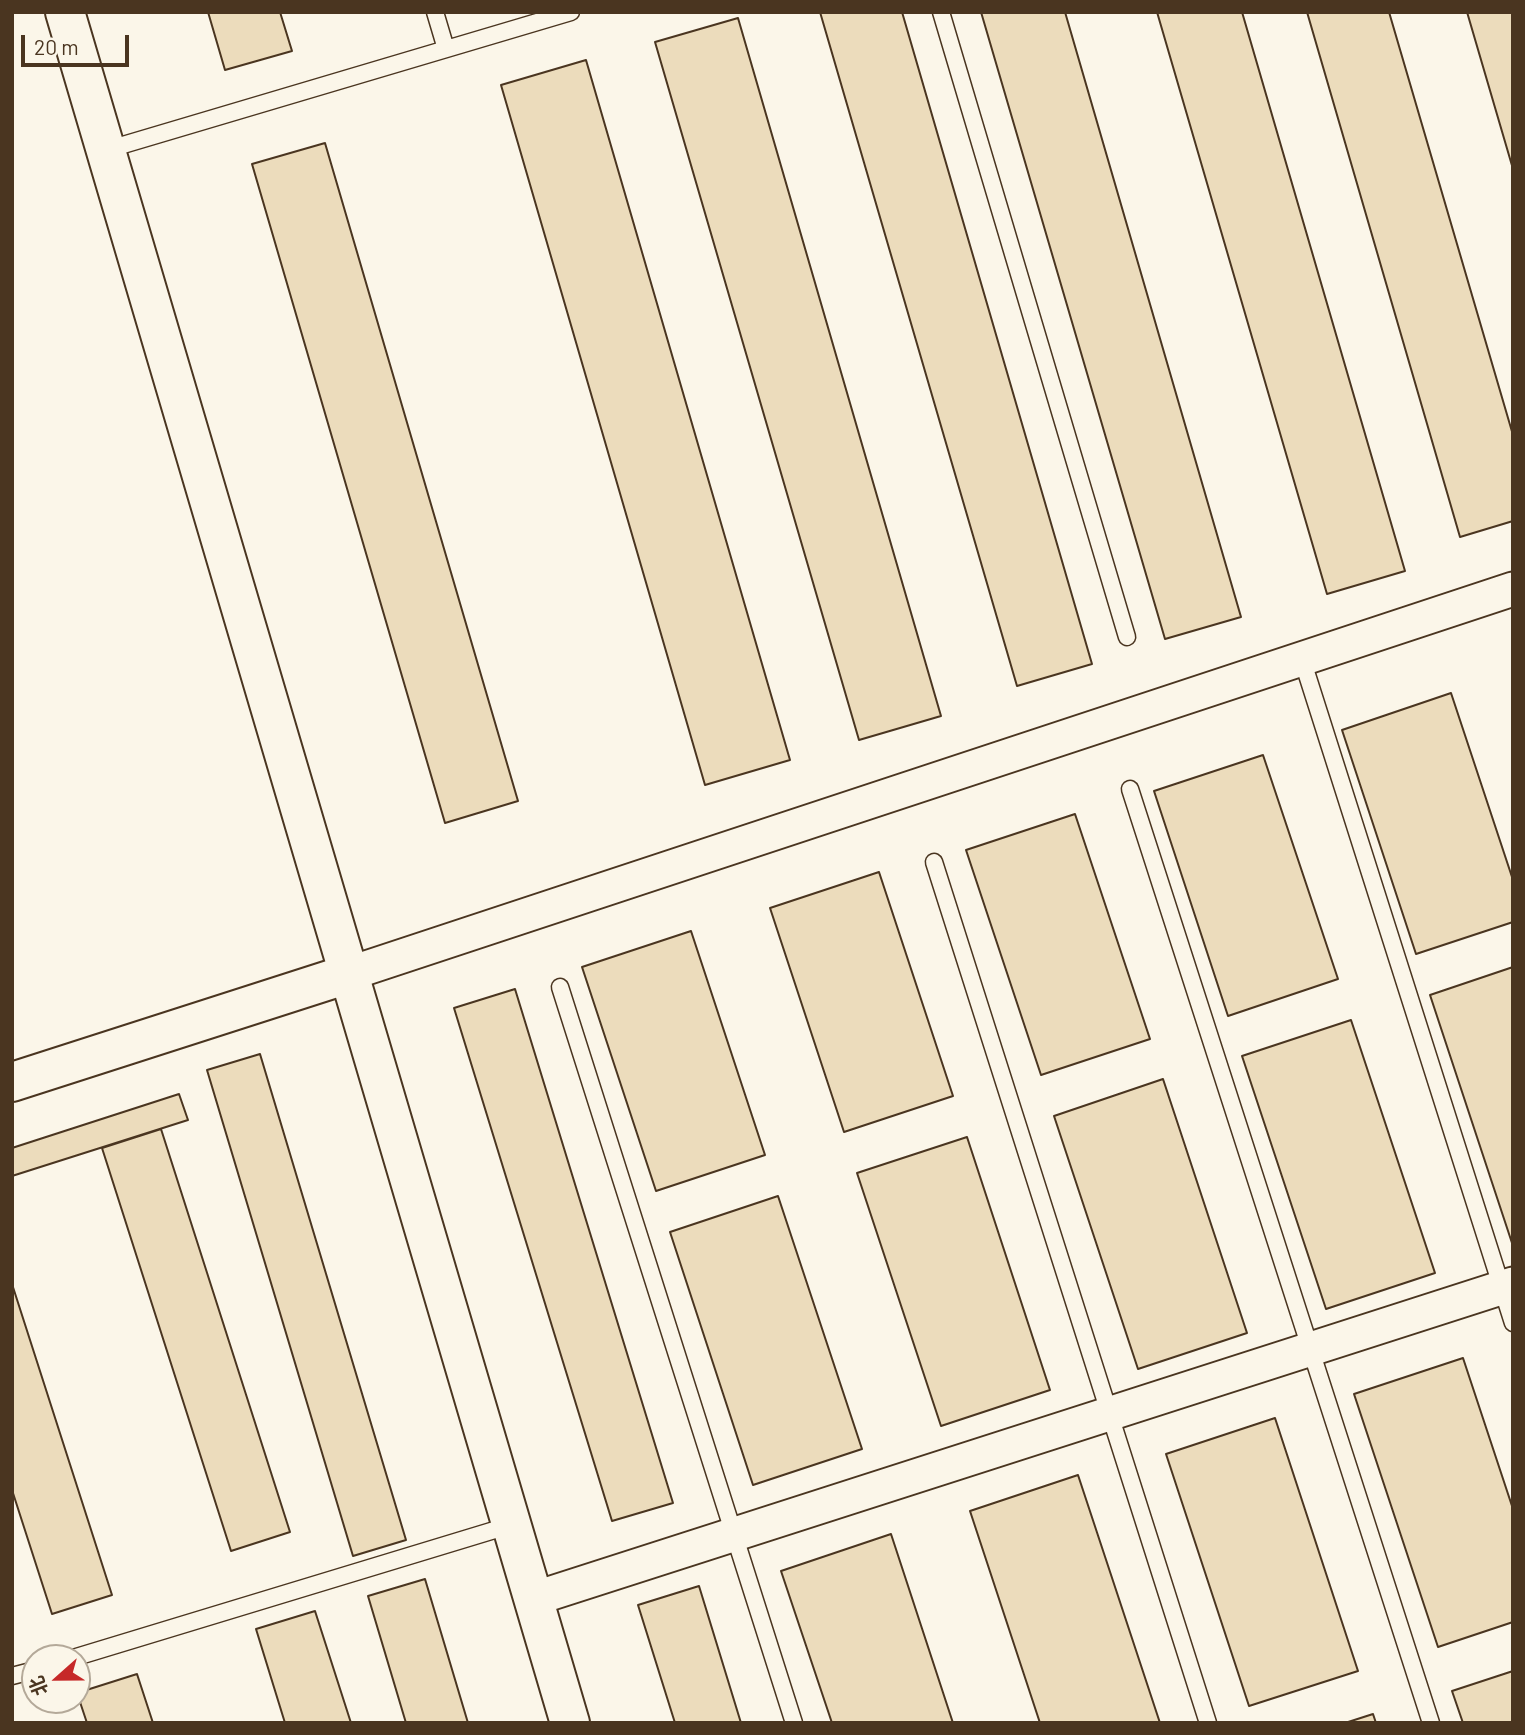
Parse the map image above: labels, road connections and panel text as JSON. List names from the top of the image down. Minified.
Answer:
{"scale_bar":"20 m","north":"left"}
